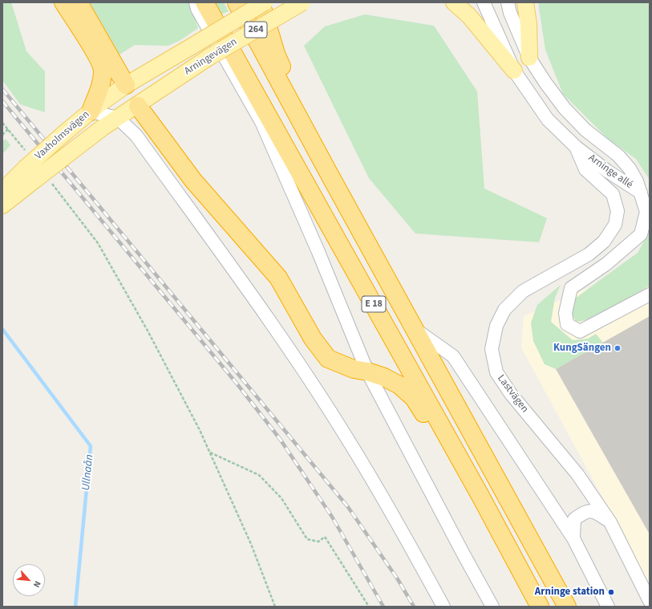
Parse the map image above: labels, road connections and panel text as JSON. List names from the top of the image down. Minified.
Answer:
{"streets":{"highway":["E 18"],"main road":["264","Arningevägen","Vaxholmsvägen"],"street":["Arninge allé","Lastvägen"]},"crossings":[["Arningevägen","Vaxholmsvägen"],["Arninge allé","Lastvägen"]],"water":["Ullnaån"],"places":["KungSängen","Arninge station"],"north":"bottom right"}
